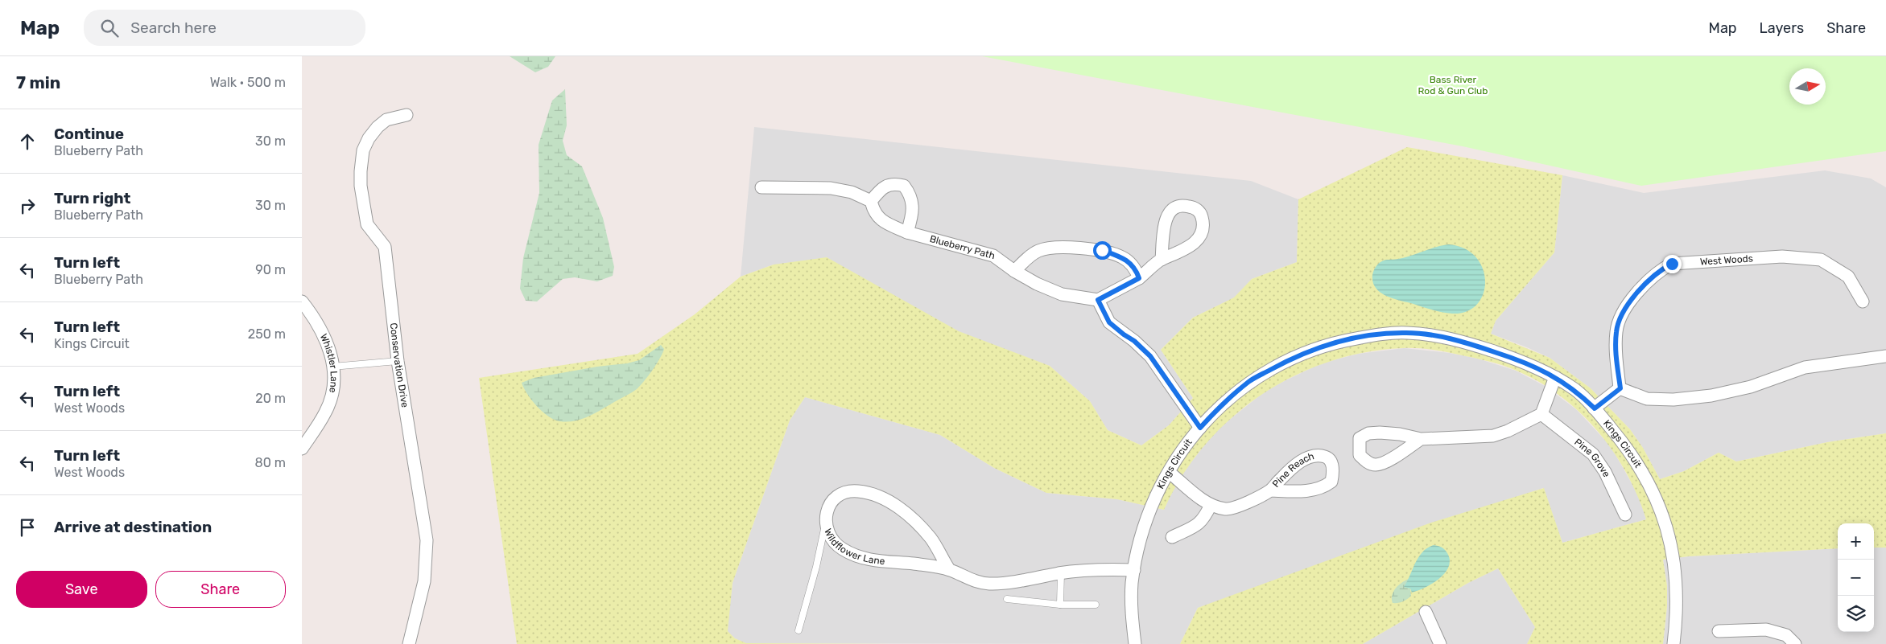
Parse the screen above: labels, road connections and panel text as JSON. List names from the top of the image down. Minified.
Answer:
{"streets":{"street":["Blueberry Path","West Woods","Whistler Lane","Conservation Drive","Kings Circuit","Pine Grove","Pine Reach","Wildflower Lane"]},"crossings":[["Kings Circuit","Pine Reach"],["Kings Circuit","Wildflower Lane"]],"parks":["Bass River Rod & Gun Club"],"north":"right","page":{"header":"Map","search":"Search here","nav":["Map","Layers","Share"],"heading":["7 min","Walk · 500 m"],"list":[["Continue","Blueberry Path","30 m"],["Turn right","Blueberry Path","30 m"],["Turn left","Blueberry Path","90 m"],["Turn left","Kings Circuit","250 m"],["Turn left","West Woods","20 m"],["Turn left","West Woods","80 m"],"Arrive at destination"],"map_buttons":["+","−"],"buttons":["Save","Share"]}}
